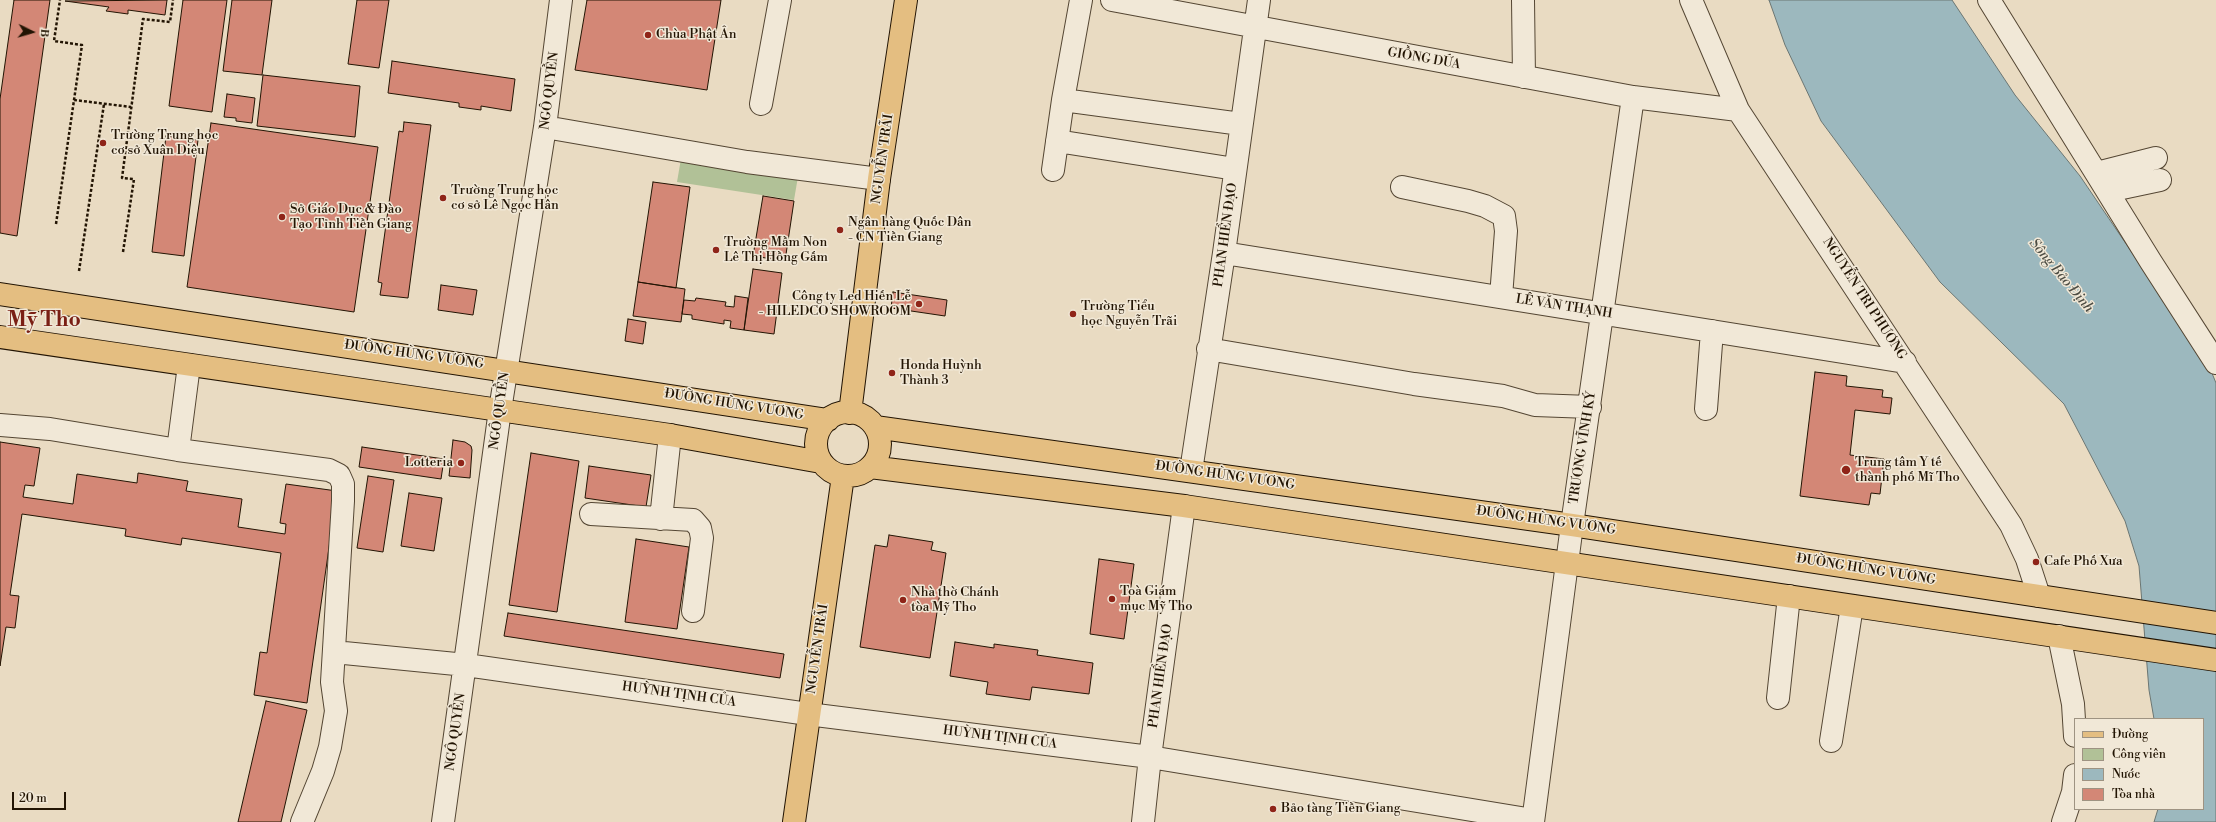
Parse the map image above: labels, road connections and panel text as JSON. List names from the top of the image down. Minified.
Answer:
{"streets":{"main road":["NGUYỄN TRÃI","ĐƯỜNG HÙNG VƯƠNG"],"street":["GIỒNG DỨA","NGÔ QUYỀN","PHAN HIỂN ĐẠO","NGUYỄN TRI PHƯƠNG","LÊ VĂN THẠNH","TRƯƠNG VĨNH KÝ","HUỲNH TỊNH CỦA"]},"crossings":[["GIỒNG DỨA","PHAN HIỂN ĐẠO"],["GIỒNG DỨA","NGUYỄN TRI PHƯƠNG"],["GIỒNG DỨA","TRƯƠNG VĨNH KÝ"],["NGÔ QUYỀN","ĐƯỜNG HÙNG VƯƠNG"],["NGÔ QUYỀN","HUỲNH TỊNH CỦA"],["NGUYỄN TRÃI","ĐƯỜNG HÙNG VƯƠNG"],["NGUYỄN TRÃI","HUỲNH TỊNH CỦA"],["PHAN HIỂN ĐẠO","LÊ VĂN THẠNH"],["PHAN HIỂN ĐẠO","ĐƯỜNG HÙNG VƯƠNG"],["PHAN HIỂN ĐẠO","HUỲNH TỊNH CỦA"],["NGUYỄN TRI PHƯƠNG","LÊ VĂN THẠNH"],["NGUYỄN TRI PHƯƠNG","ĐƯỜNG HÙNG VƯƠNG"],["LÊ VĂN THẠNH","TRƯƠNG VĨNH KÝ"],["ĐƯỜNG HÙNG VƯƠNG","TRƯƠNG VĨNH KÝ"],["TRƯƠNG VĨNH KÝ","HUỲNH TỊNH CỦA"]],"districts":["Mỹ Tho"],"water":["Sông Bảo Định"],"places":["Chùa Phật Ân","Trường Trung học cơ sở Xuân Diệu","Trường Trung học cơ sở Lê Ngọc Hân","Sở Giáo Dục & Đào Tạo Tỉnh Tiền Giang","Ngân hàng Quốc Dân - CN Tiền Giang","Trường Mầm Non Lê Thị Hồng Gấm","Công ty Led Hiến Lễ - HILEDCO SHOWROOM","Trường Tiểu học Nguyễn Trãi","Honda Huỳnh Thành 3","Lotteria","Trung tâm Y tế thành phố Mĩ Tho","Cafe Phố Xưa","Toà Giám mục Mỹ Tho","Nhà thờ Chánh tòa Mỹ Tho","Bảo tàng Tiền Giang"],"legend":["Đường","Công viên","Nước","Tòa nhà"],"scale_bar":"20 m","north":"right"}
